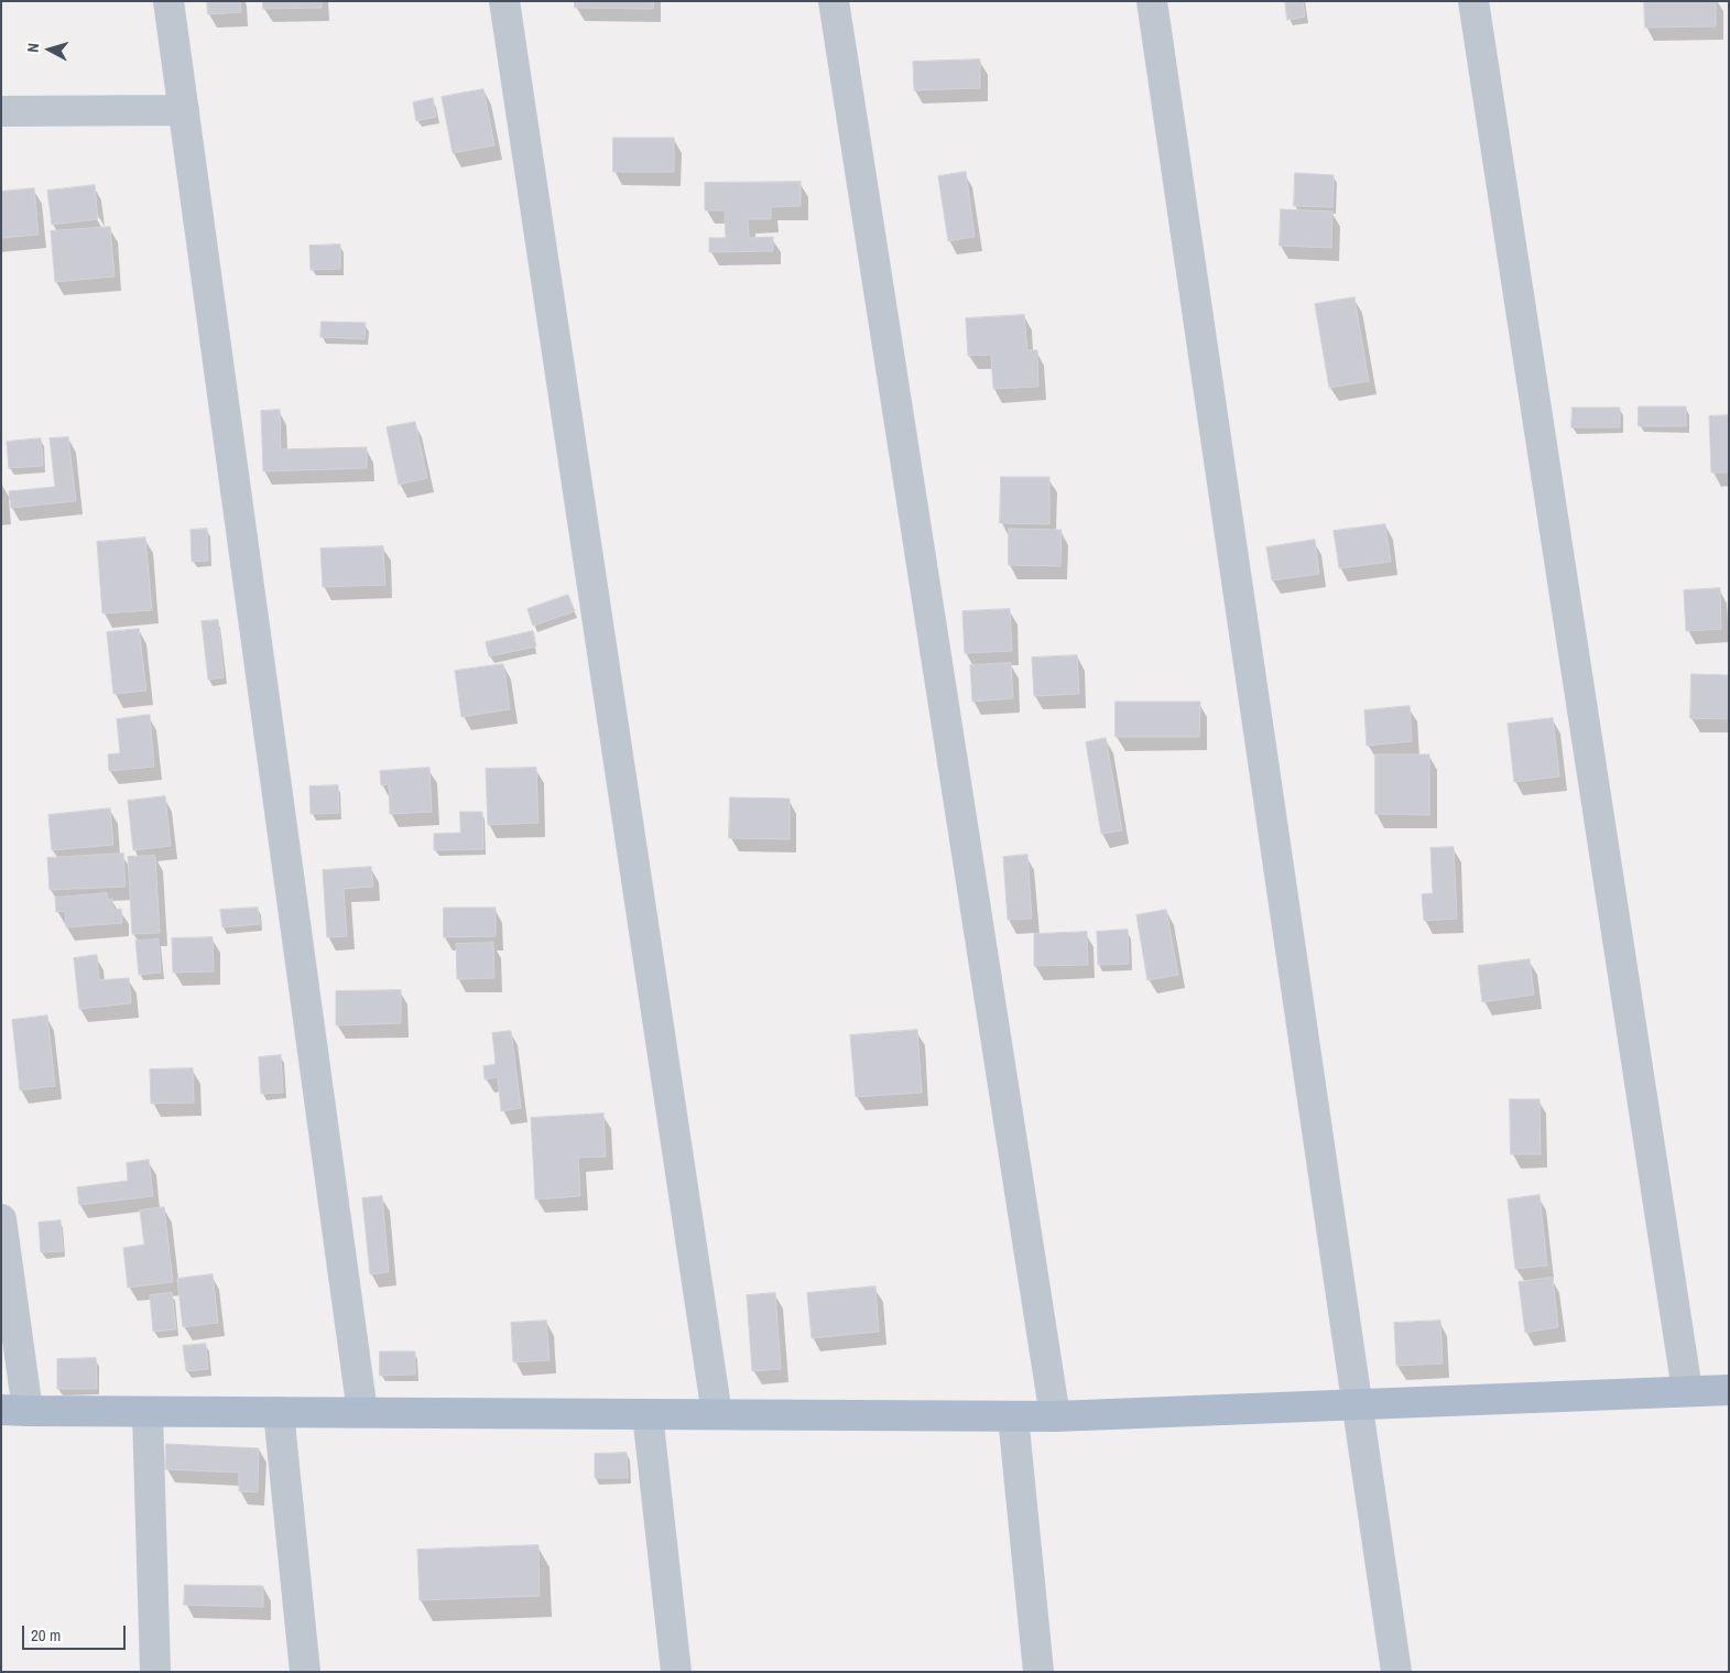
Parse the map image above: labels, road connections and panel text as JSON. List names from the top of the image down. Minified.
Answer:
{"scale_bar":"20 m","north":"left"}
